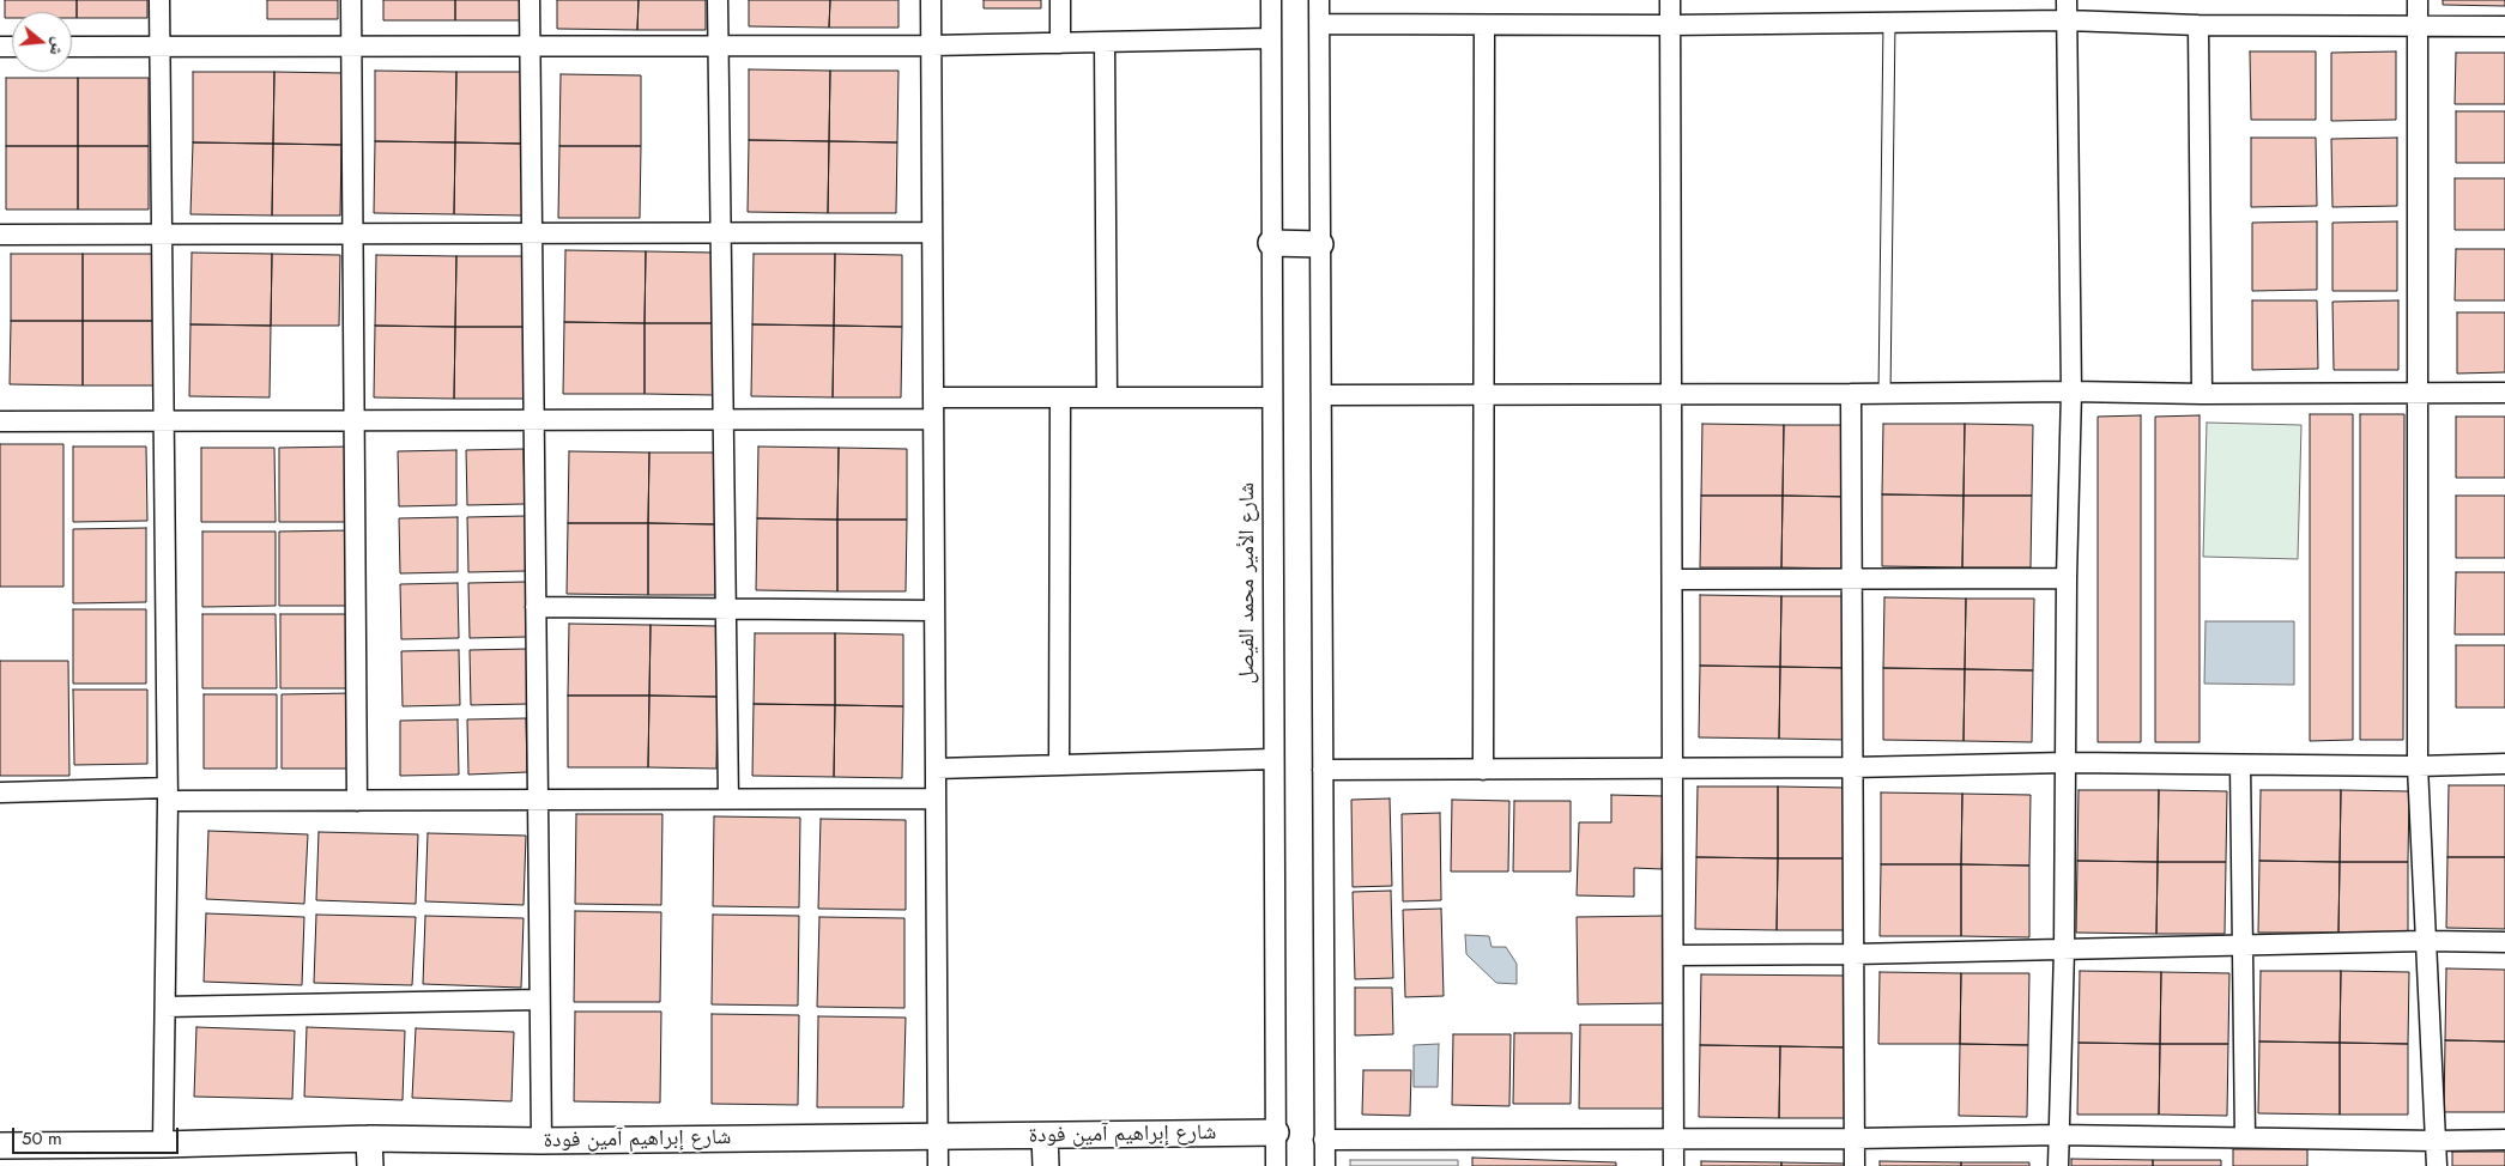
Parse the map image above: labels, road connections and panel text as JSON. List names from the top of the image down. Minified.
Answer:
{"streets":{"street":["شارع الأمير محمد الفيصل","شارع إبراهيم آمين فودة"]},"crossings":[["شارع الأمير محمد الفيصل","شارع إبراهيم آمين فودة"]],"scale_bar":"50 m","north":"right"}
